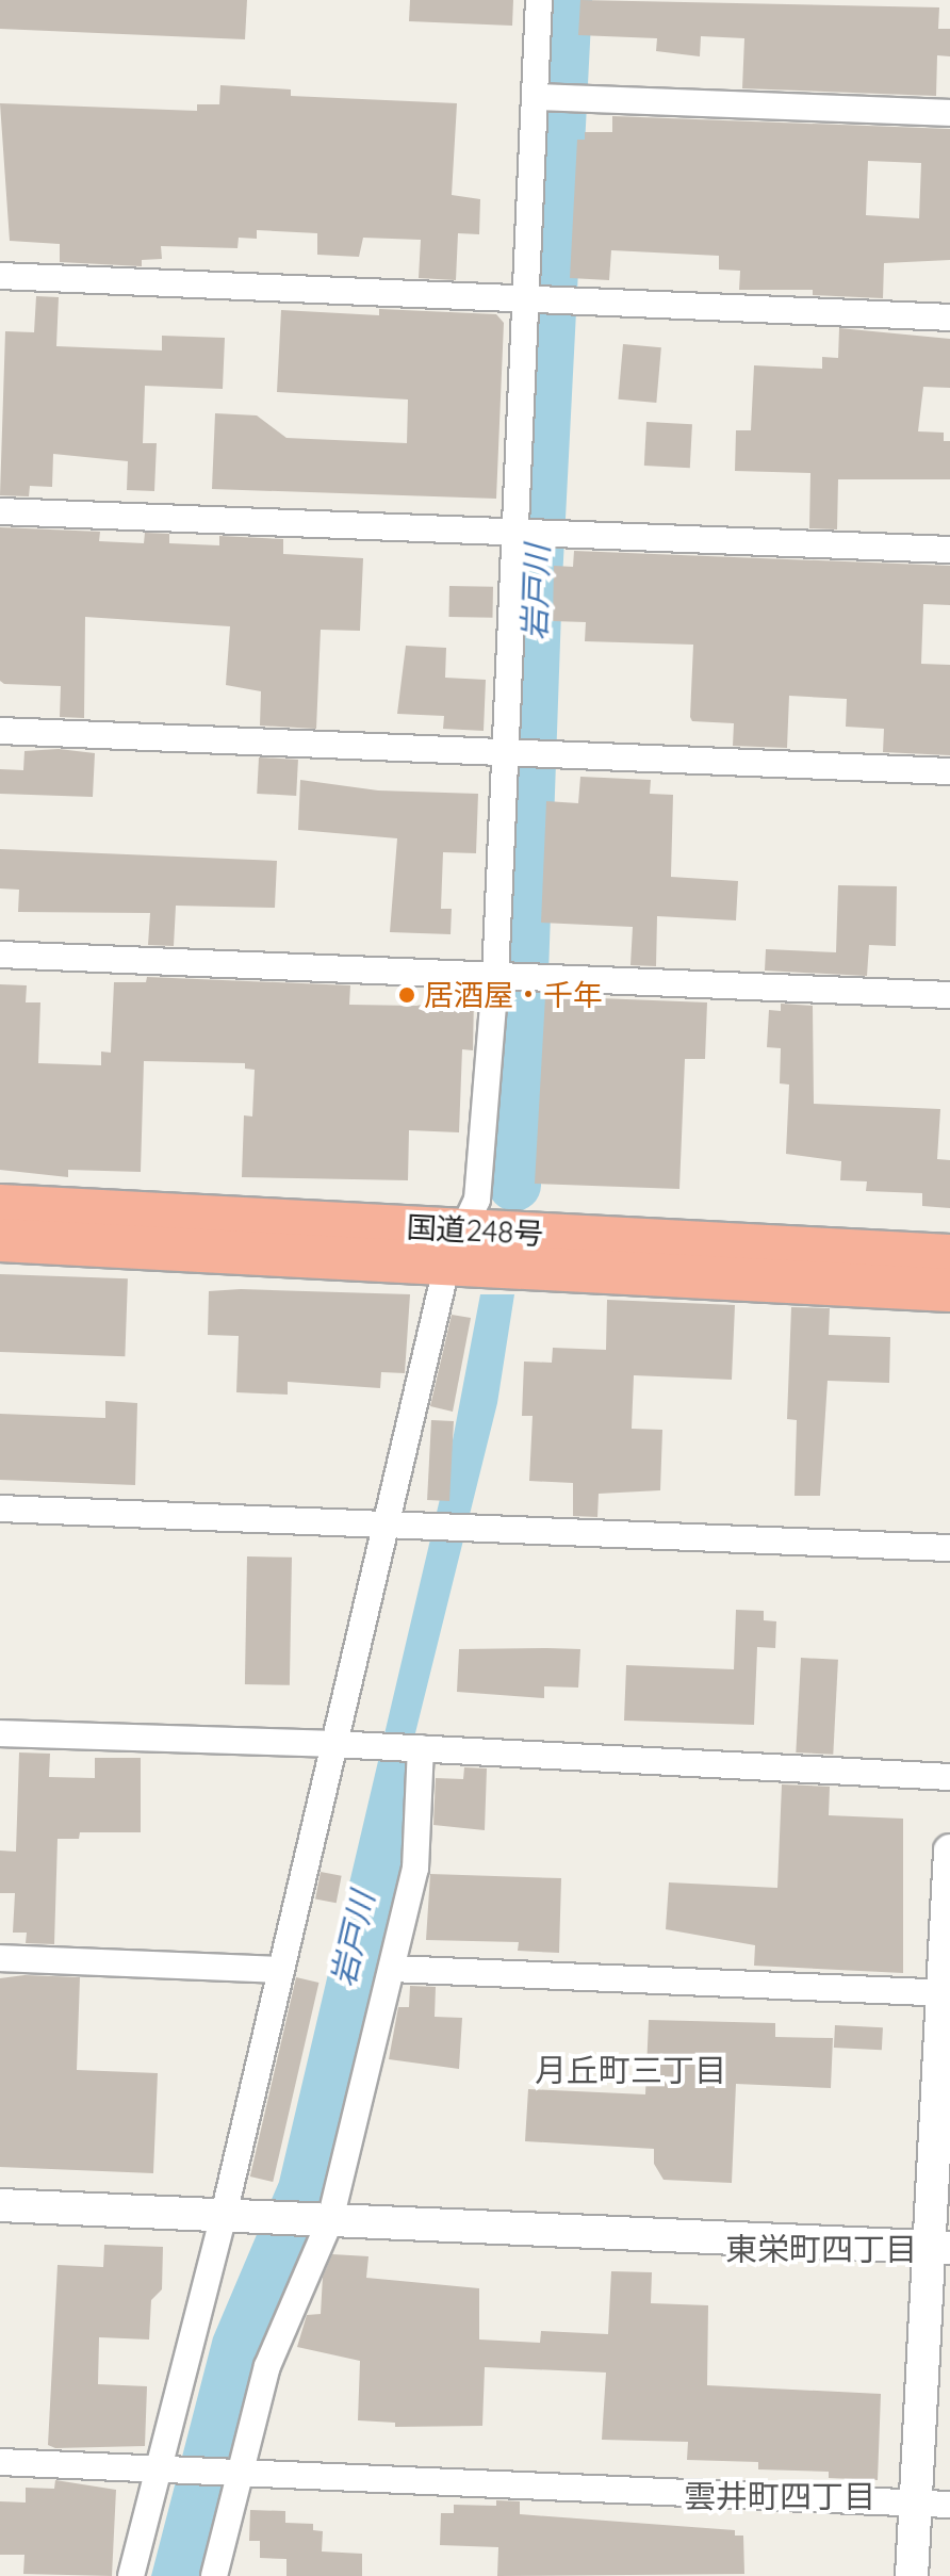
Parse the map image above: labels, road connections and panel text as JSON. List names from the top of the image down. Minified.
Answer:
{"streets":{"highway":["国道248号"]},"districts":["月丘町三丁目","東栄町四丁目","雲井町四丁目"],"water":["岩戸川"],"places":["居酒屋・千年"]}
